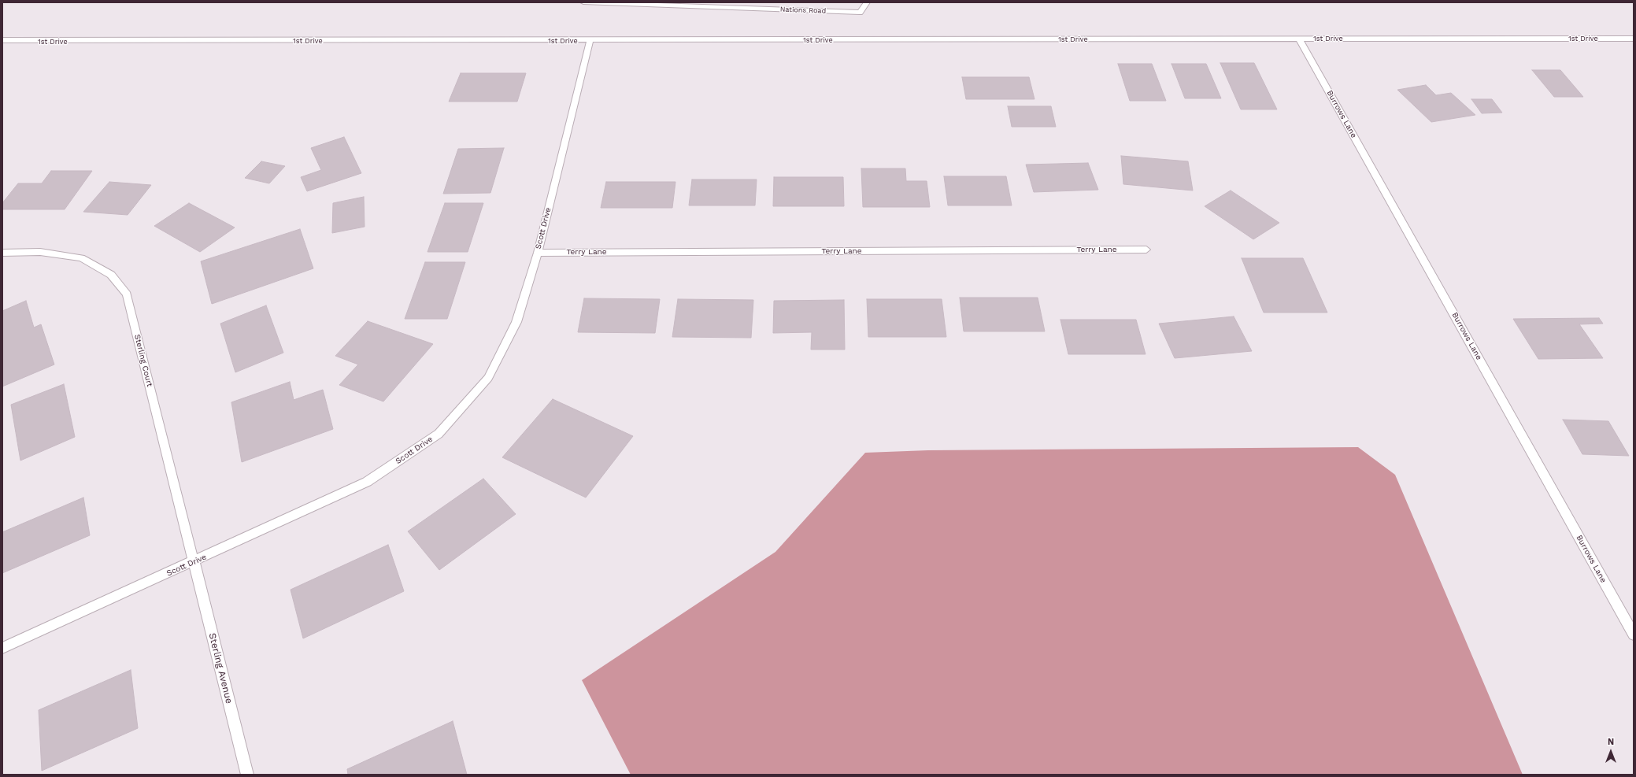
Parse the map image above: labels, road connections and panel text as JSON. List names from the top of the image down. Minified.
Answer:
{"streets":{"street":["Nations Road","1st Drive","Burrows Lane","Scott Drive","Terry Lane","Sterling Court","Sterling Avenue"]},"crossings":[["1st Drive","Burrows Lane"],["1st Drive","Scott Drive"],["Scott Drive","Terry Lane"],["Scott Drive","Sterling Court"],["Scott Drive","Sterling Avenue"],["Sterling Court","Sterling Avenue"]],"north":"top"}
